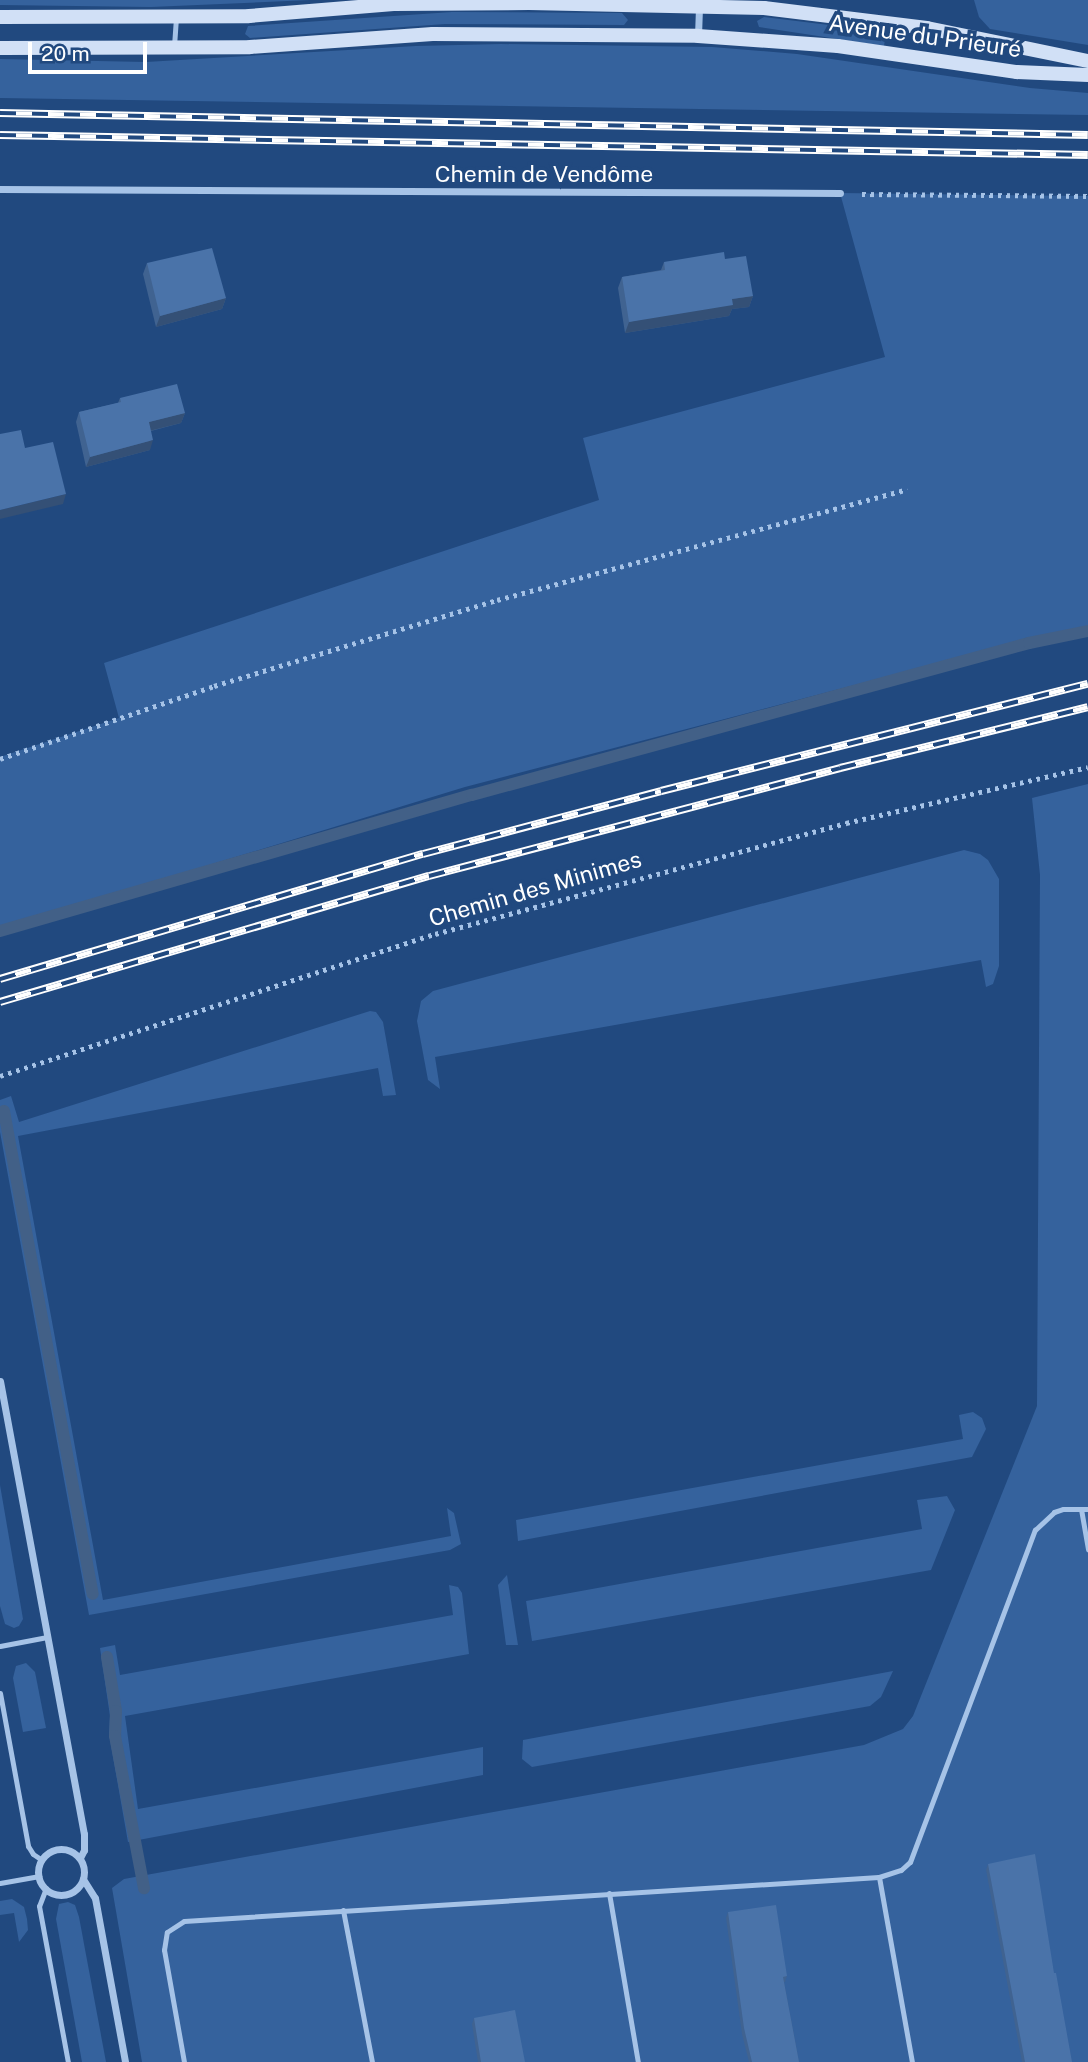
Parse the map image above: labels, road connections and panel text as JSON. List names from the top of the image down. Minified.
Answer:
{"streets":{"street":["Avenue du Prieuré","Chemin de Vendôme"],"path":["Chemin des Minimes"]},"scale_bar":"20 m"}
